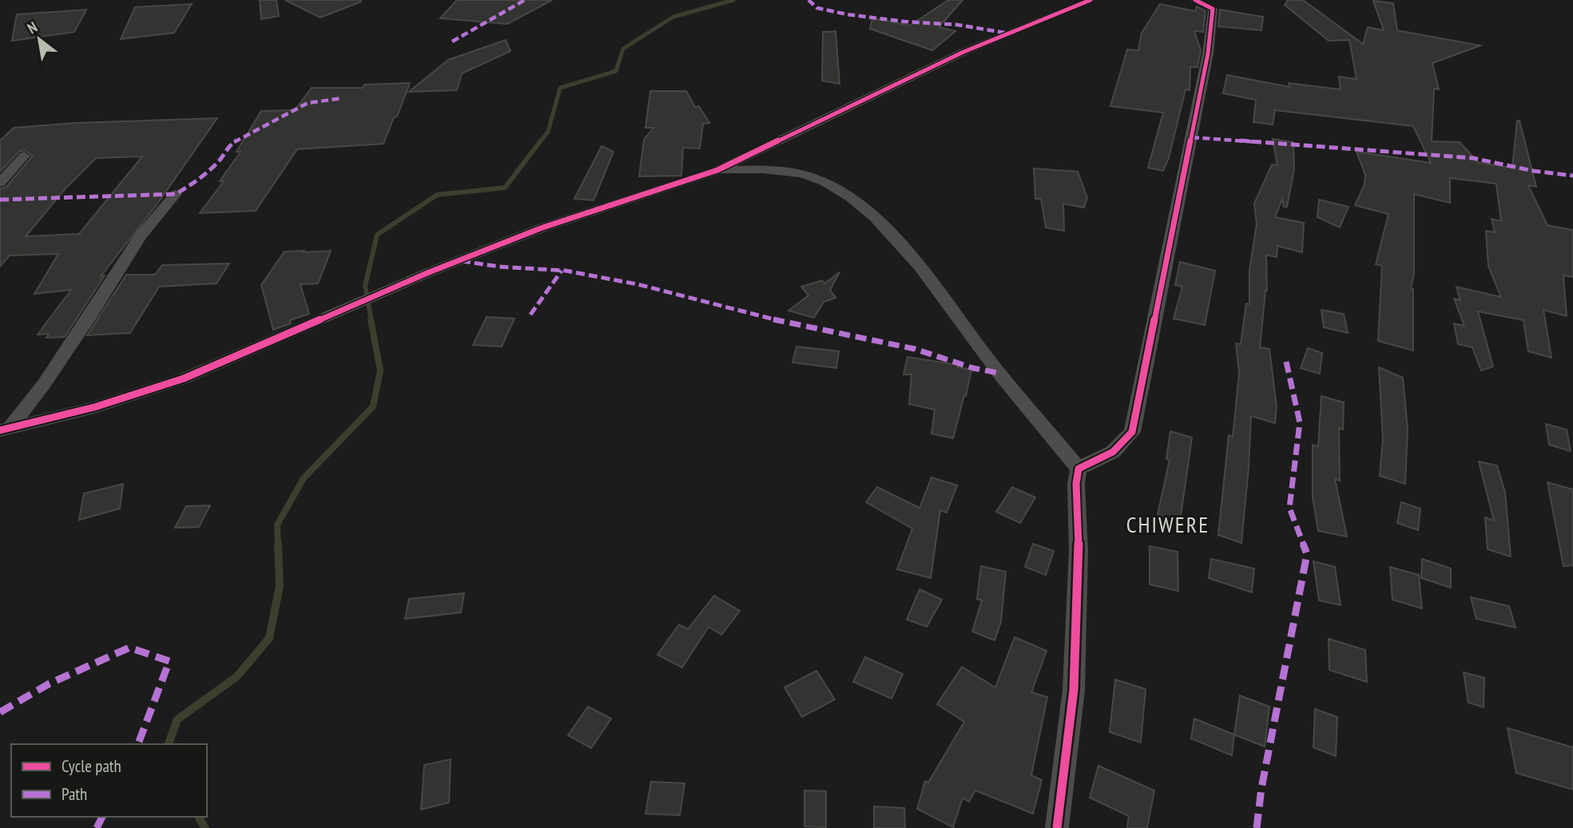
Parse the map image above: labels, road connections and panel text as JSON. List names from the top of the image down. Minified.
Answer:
{"districts":["CHIWERE"],"legend":["Cycle path","Path"],"north":"top left"}
